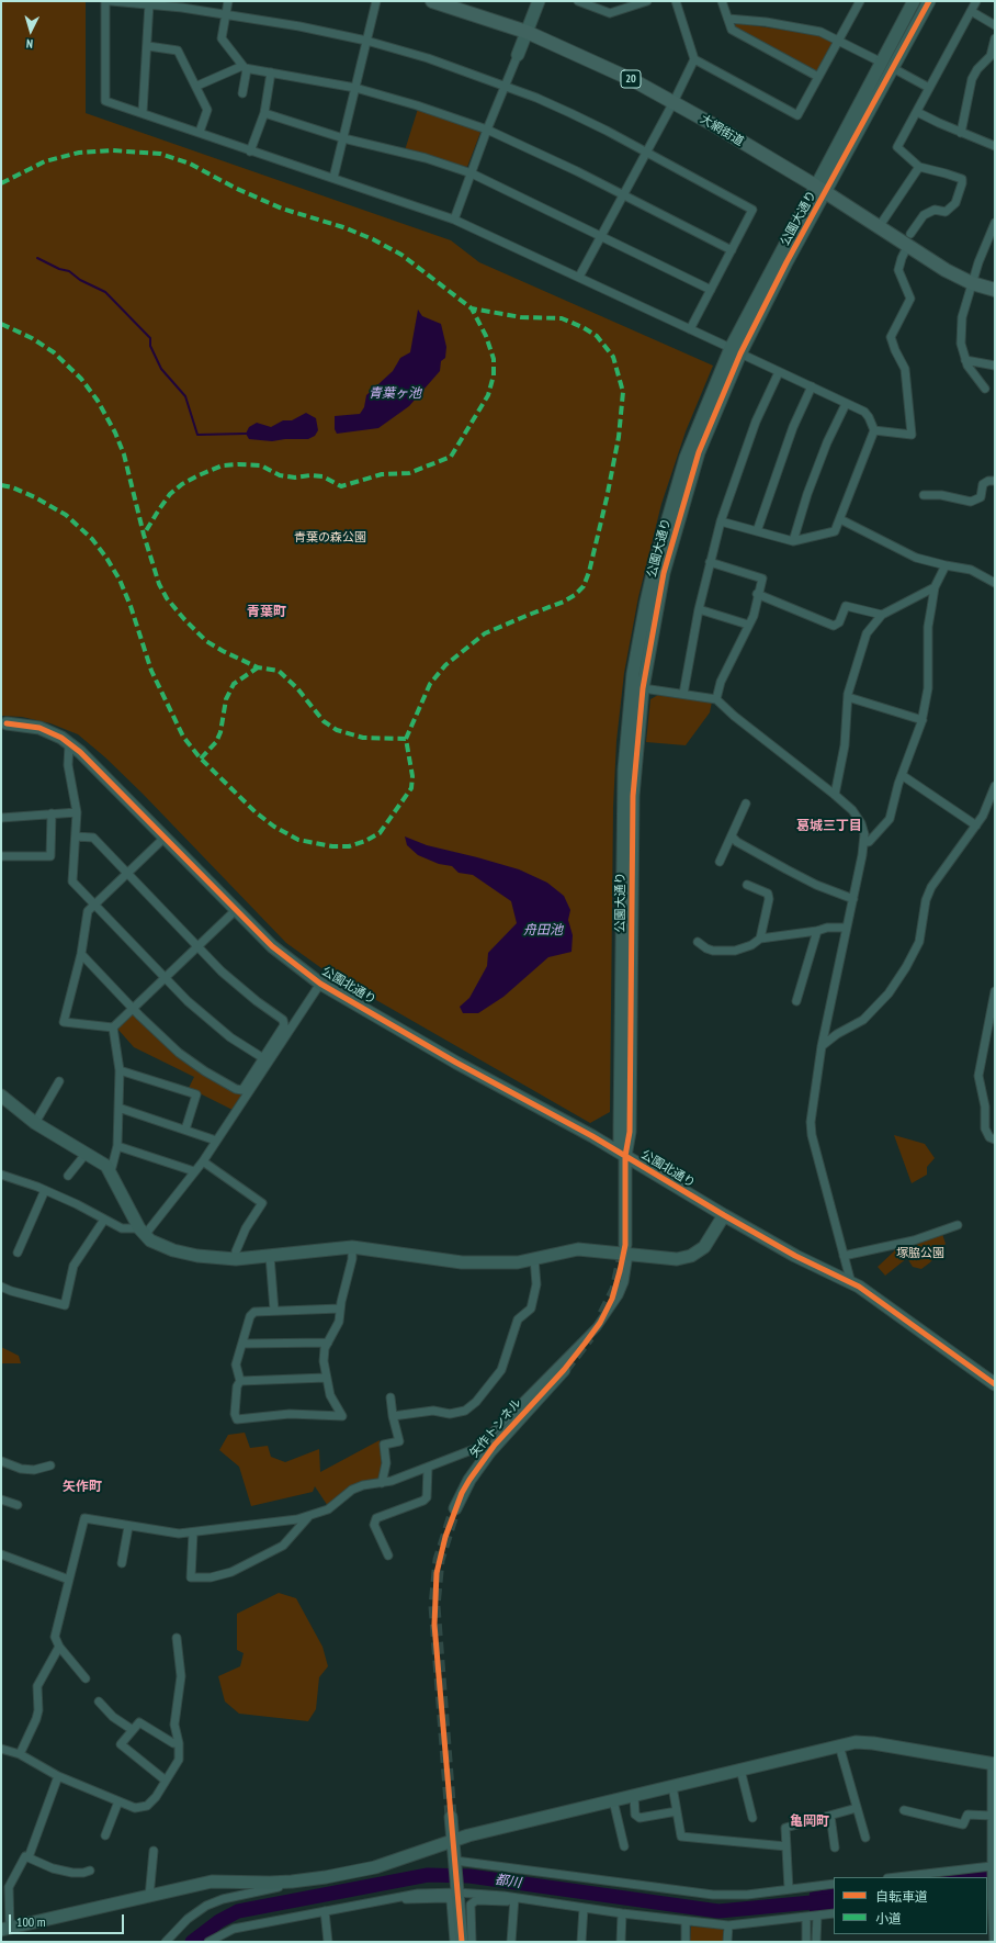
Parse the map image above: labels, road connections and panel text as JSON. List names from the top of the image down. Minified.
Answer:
{"streets":{"main road":["20","大網街道"],"street":["公園大通り","公園北通り","矢作トンネル"]},"crossings":[["大網街道","公園大通り"],["公園大通り","公園北通り"]],"districts":["青葉町","葛城三丁目","矢作町","亀岡町"],"water":["青葉ヶ池","舟田池","都川"],"parks":["青葉の森公園","塚脇公園"],"legend":["自転車道","小道"],"scale_bar":"100 m","north":"bottom"}
